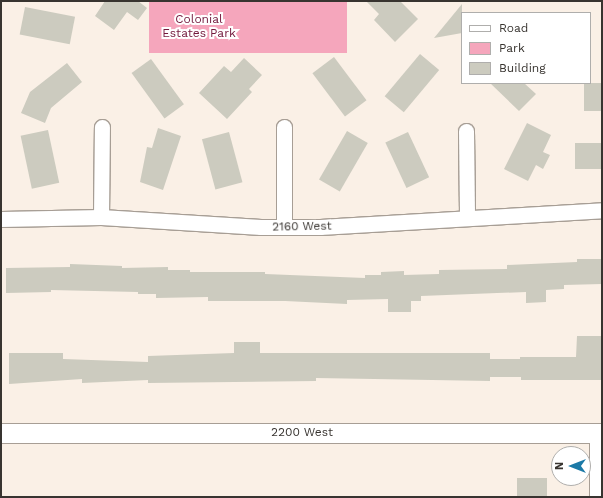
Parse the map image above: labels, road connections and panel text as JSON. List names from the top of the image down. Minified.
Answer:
{"streets":{"street":["2160 West","2200 West"]},"parks":["Colonial Estates Park"],"legend":["Road","Park","Building"],"north":"left"}
